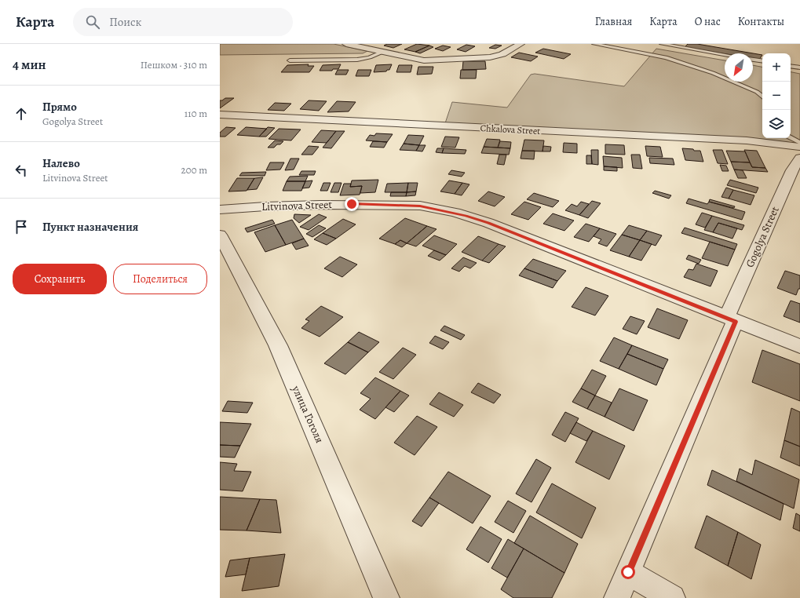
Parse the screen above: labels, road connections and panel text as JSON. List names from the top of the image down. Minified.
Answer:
{"streets":{"street":["Chkalova Street","Litvinova Street","Gogolya Street","улица Гоголя"]},"crossings":[["Litvinova Street","Gogolya Street"]],"north":"bottom left","page":{"header":"Карта","search":"Поиск","nav":["Главная","Карта","О нас","Контакты"],"heading":["4 мин","Пешком · 310 m"],"map_buttons":["+","−"],"list":[["Прямо","Gogolya Street","110 m"],["Налево","Litvinova Street","200 m"],"Пункт назначения"],"buttons":["Сохранить","Поделиться"]}}
